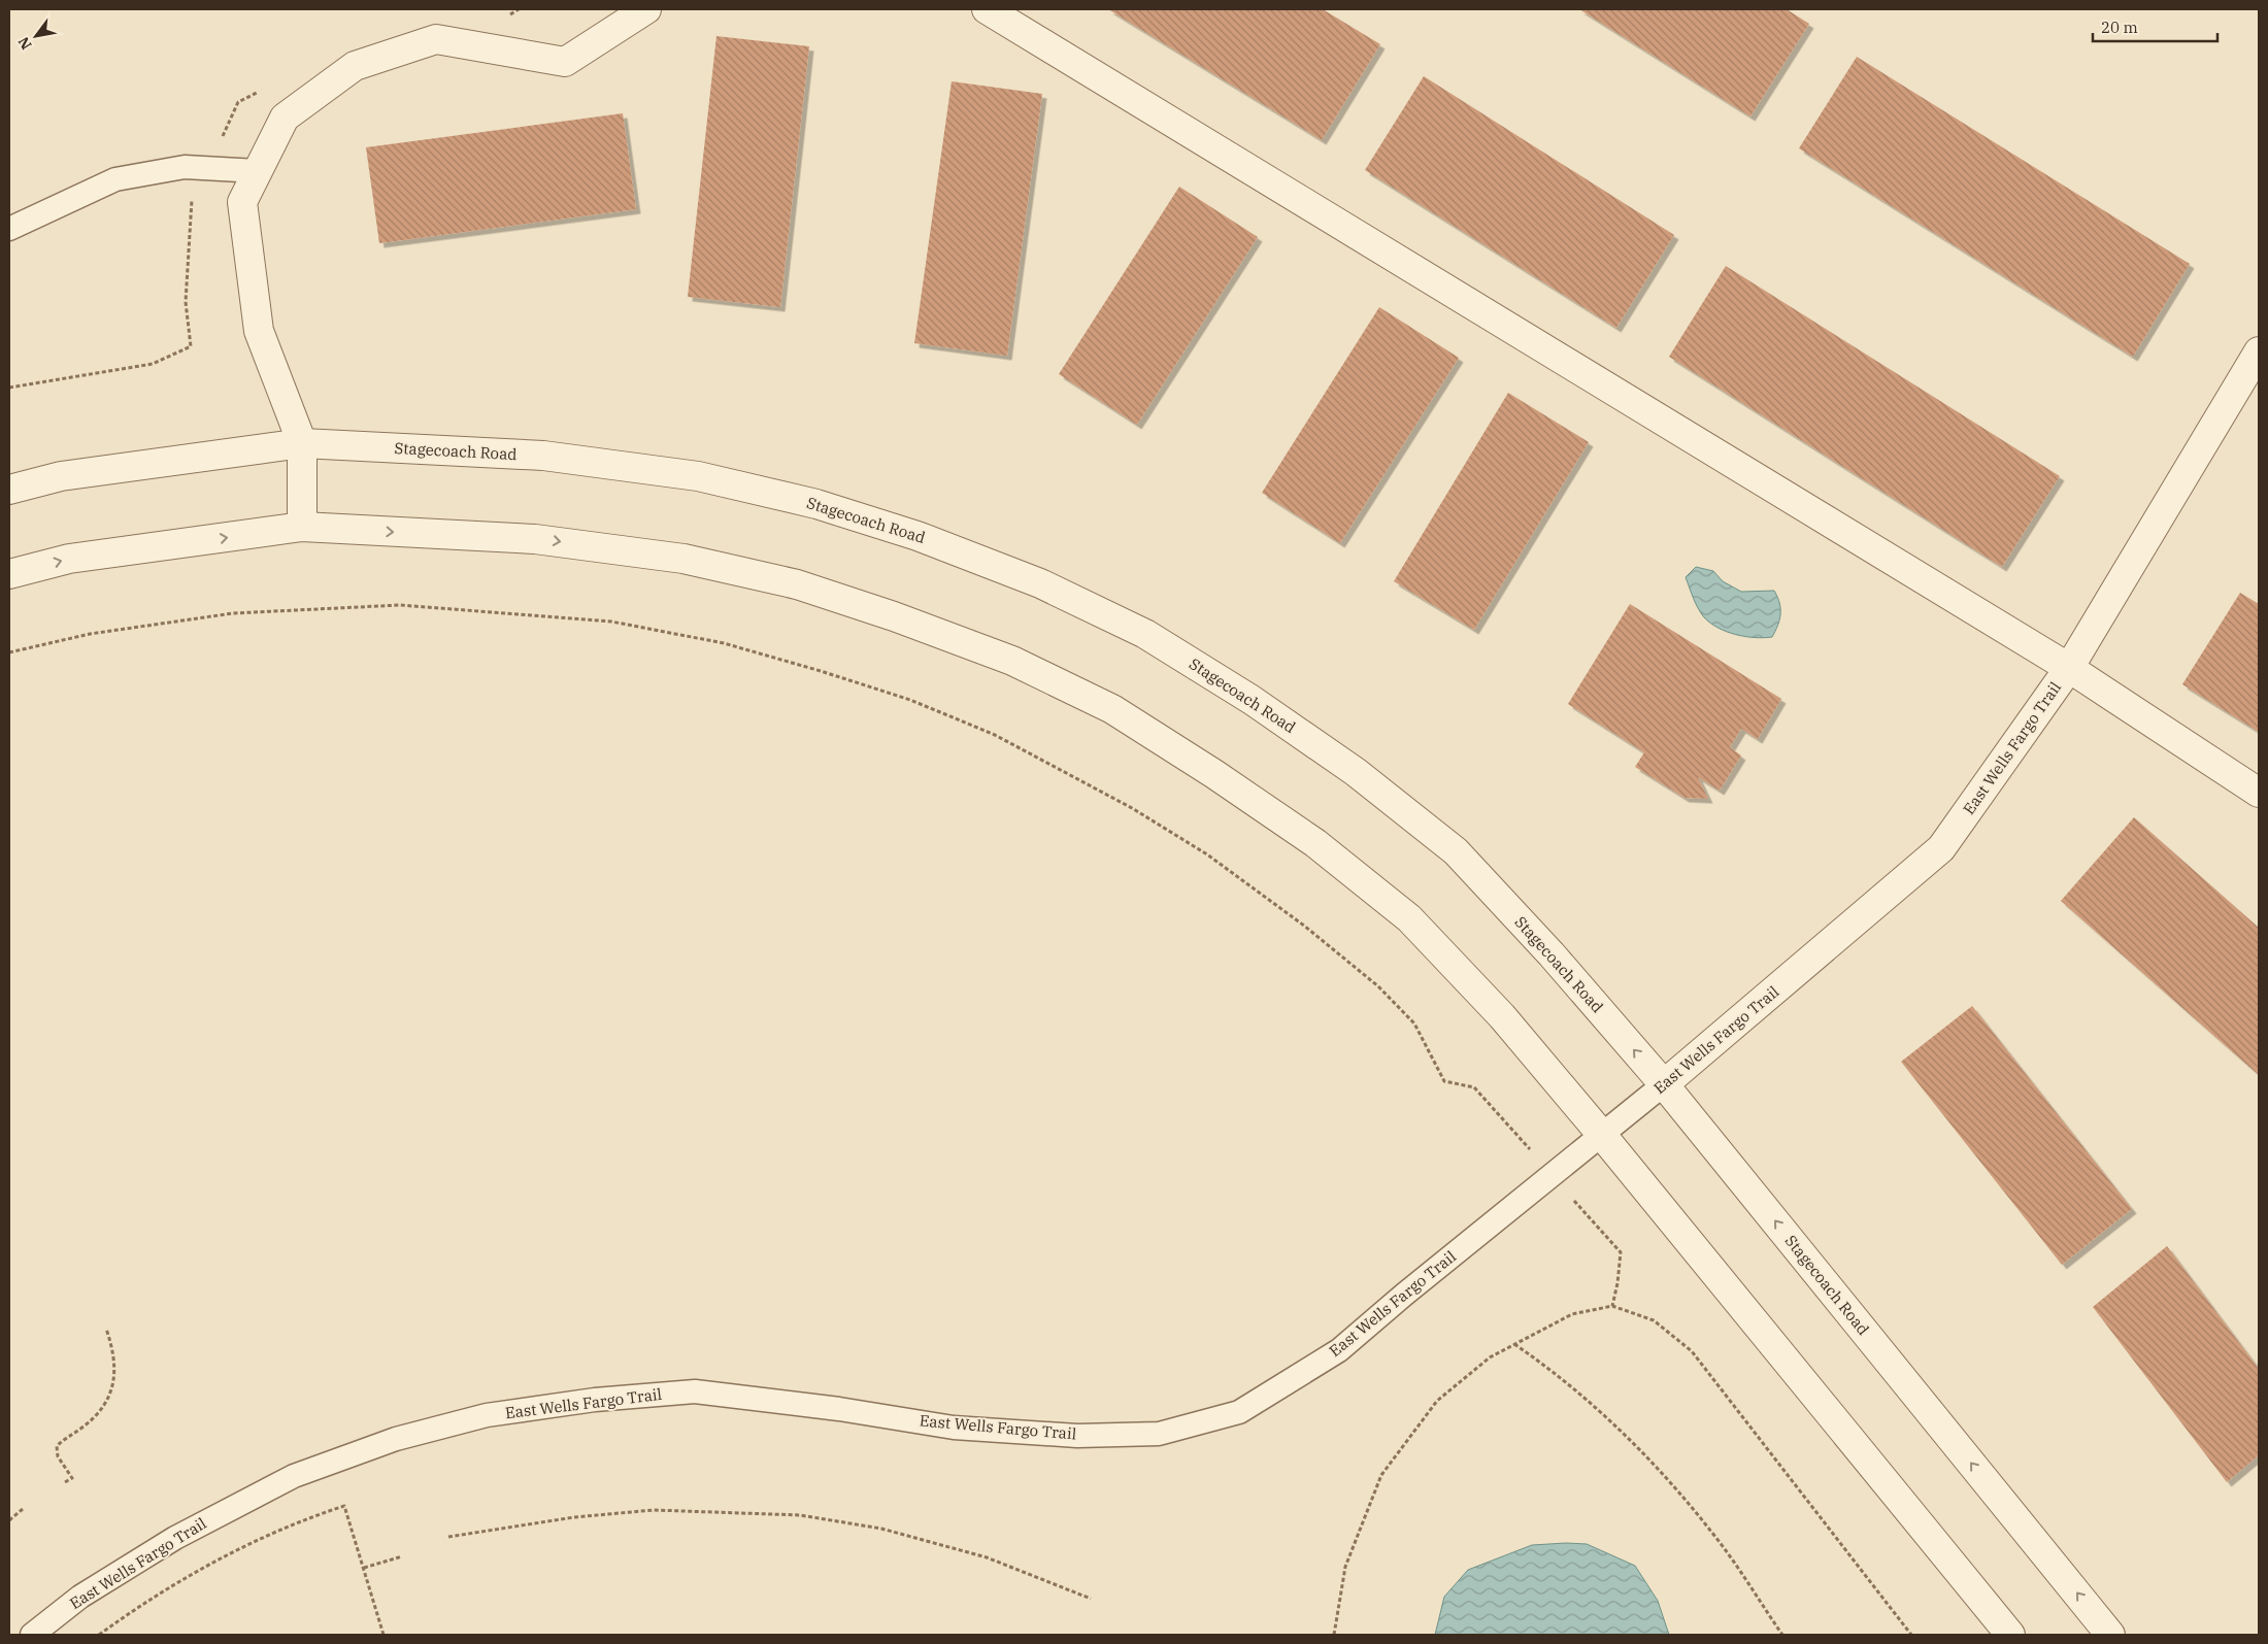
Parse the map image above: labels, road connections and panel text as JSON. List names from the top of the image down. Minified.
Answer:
{"streets":{"street":["Stagecoach Road","East Wells Fargo Trail"]},"crossings":[["Stagecoach Road","East Wells Fargo Trail"]],"scale_bar":"20 m","north":"bottom left"}
